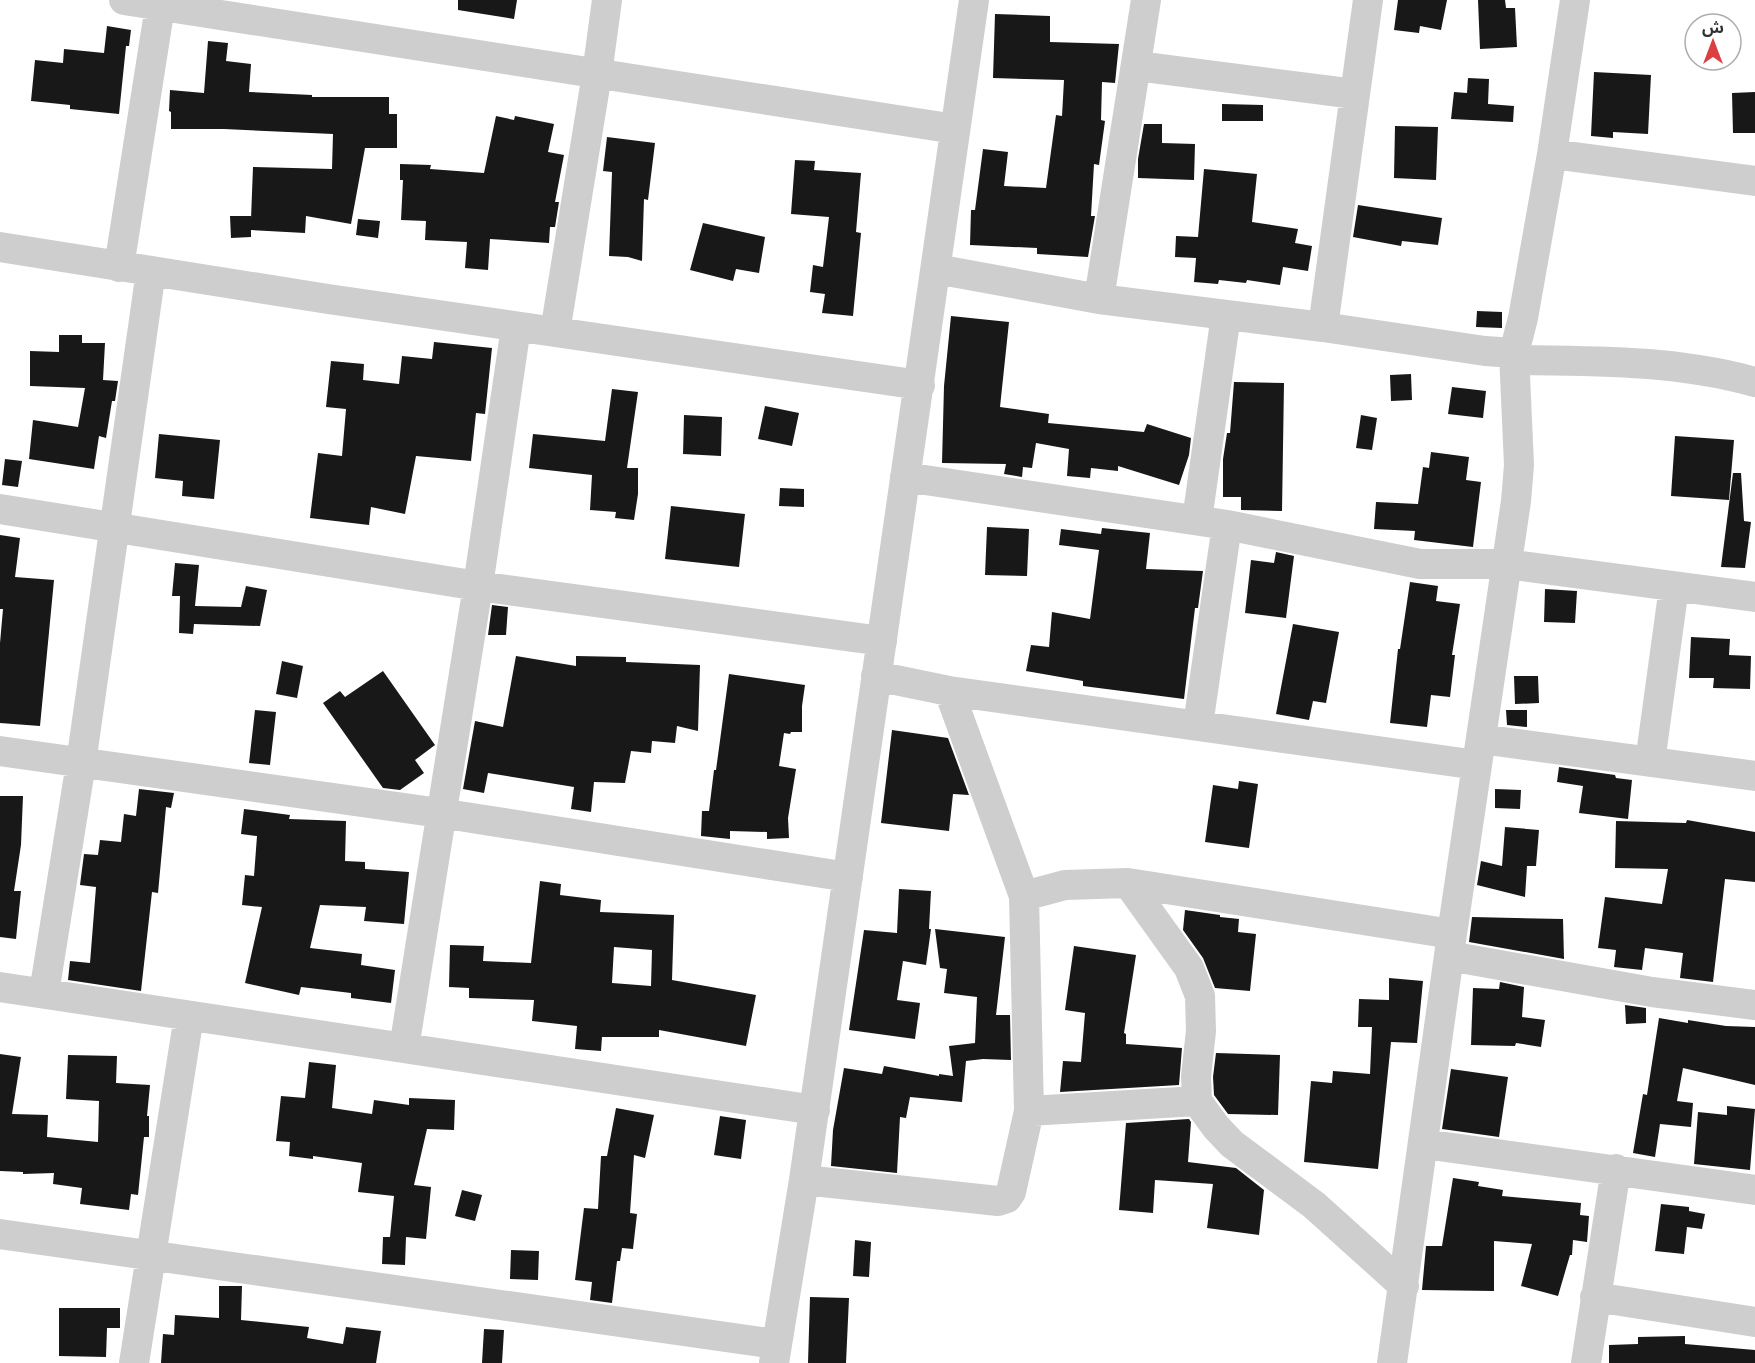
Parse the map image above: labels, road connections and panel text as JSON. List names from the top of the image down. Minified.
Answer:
{"north":"top"}
